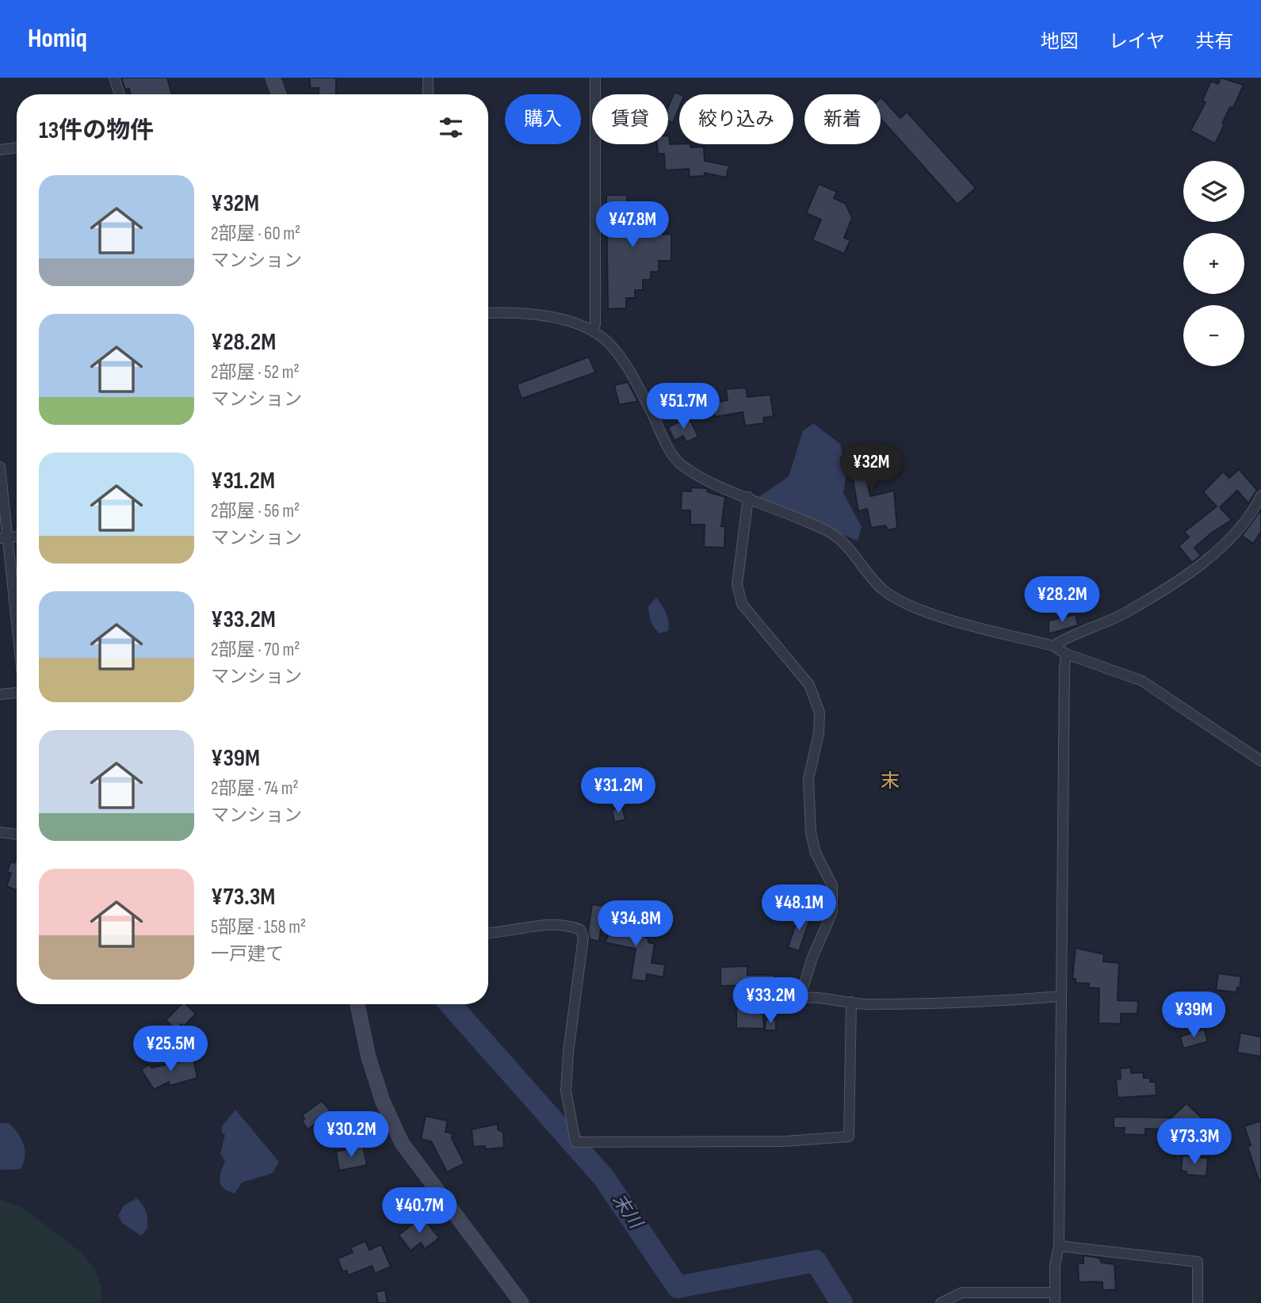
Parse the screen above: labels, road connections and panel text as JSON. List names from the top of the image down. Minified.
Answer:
{"districts":["末"],"water":["末川"],"page":{"header":"Homiq","nav":["地図","レイヤ","共有"],"chip":["購入","賃貸","絞り込み","新着"],"heading":"13件の物件","map_buttons":["+","−"],"list":[{"name":"¥32M","note":"2部屋 · 60 m² · マンション"},{"name":"¥28.2M","note":"2部屋 · 52 m² · マンション"},{"name":"¥31.2M","note":"2部屋 · 56 m² · マンション"},{"name":"¥33.2M","note":"2部屋 · 70 m² · マンション"},{"name":"¥39M","note":"2部屋 · 74 m² · マンション"},{"name":"¥73.3M","note":"5部屋 · 158 m² · 一戸建て"}],"price":["¥47.8M","¥51.7M","¥32M","¥28.2M","¥31.2M","¥48.1M","¥34.8M","¥33.2M","¥39M","¥25.5M","¥30.2M","¥73.3M","¥40.7M"]}}
